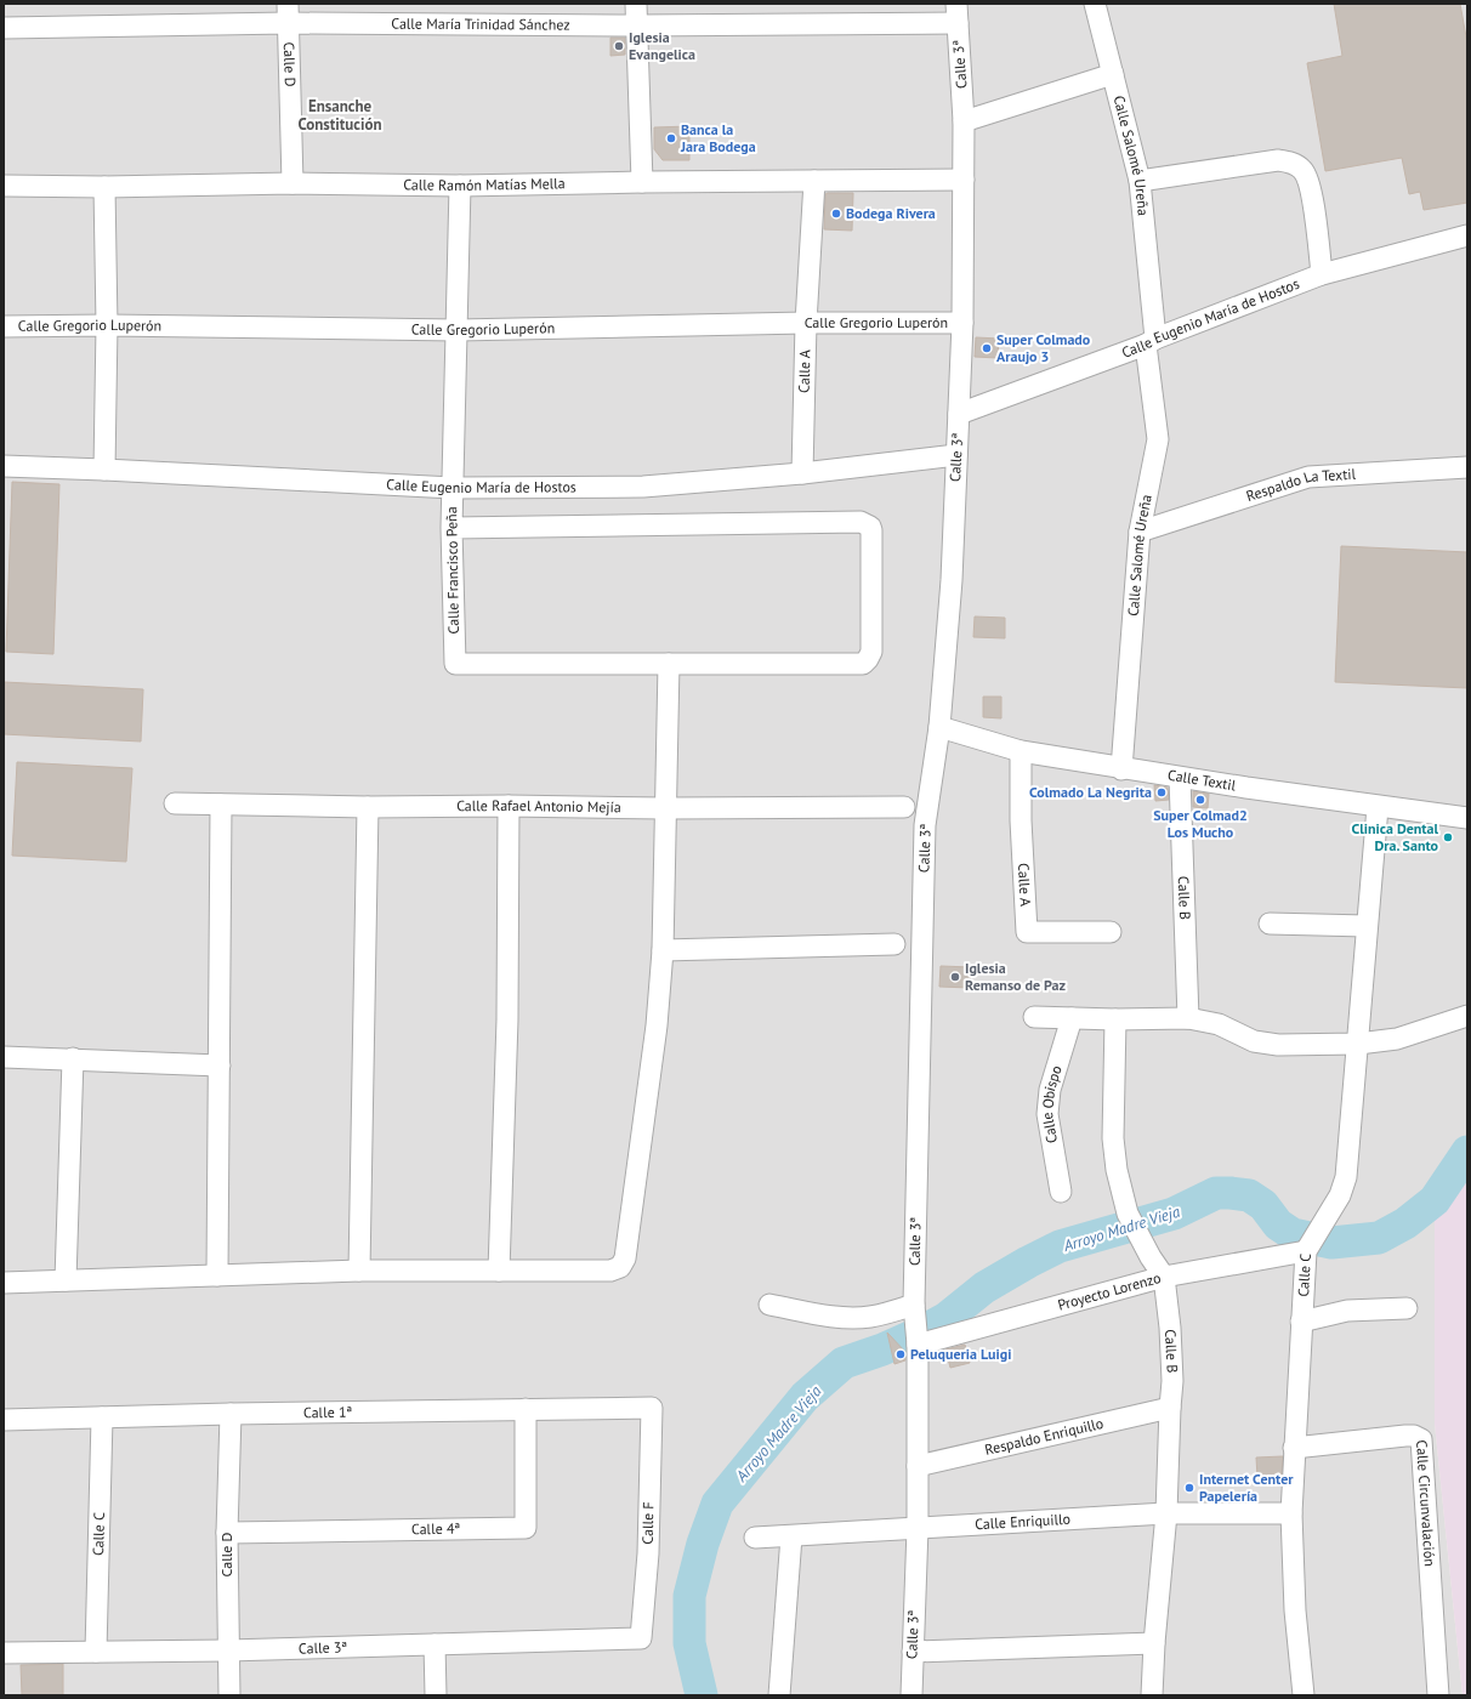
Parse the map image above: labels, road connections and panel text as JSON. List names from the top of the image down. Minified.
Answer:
{"streets":{"street":["Calle María Trinidad Sánchez","Calle D","Calle 3ª","Calle Salomé Ureña","Calle Ramón Matías Mella","Calle Eugenio María de Hostos","Calle Gregorio Luperón","Calle A","Respaldo La Textil","Calle Francisco Peña","Calle Textil","Calle Rafael Antonio Mejía","Calle B","Calle Obispo","Calle C","Proyecto Lorenzo","Calle 1ª","Respaldo Enriquillo","Calle Circunvalación","Calle Enriquillo","Calle F","Calle 4ª"]},"crossings":[["Calle María Trinidad Sánchez","Calle D"],["Calle María Trinidad Sánchez","Calle 3ª"],["Calle D","Calle 3ª"],["Calle D","Calle Ramón Matías Mella"],["Calle D","Calle 1ª"],["Calle D","Calle 4ª"],["Calle 3ª","Calle Ramón Matías Mella"],["Calle 3ª","Calle Eugenio María de Hostos"],["Calle 3ª","Calle Gregorio Luperón"],["Calle 3ª","Calle Textil"],["Calle 3ª","Calle C"],["Calle 3ª","Proyecto Lorenzo"],["Calle 3ª","Respaldo Enriquillo"],["Calle 3ª","Calle Enriquillo"],["Calle 3ª","Calle F"],["Calle Salomé Ureña","Calle Eugenio María de Hostos"],["Calle Salomé Ureña","Respaldo La Textil"],["Calle Salomé Ureña","Calle Textil"],["Calle Ramón Matías Mella","Calle A"],["Calle Ramón Matías Mella","Calle Francisco Peña"],["Calle Eugenio María de Hostos","Calle A"],["Calle Eugenio María de Hostos","Calle Francisco Peña"],["Calle Gregorio Luperón","Calle A"],["Calle Gregorio Luperón","Calle Francisco Peña"],["Calle A","Calle Textil"],["Calle Textil","Calle B"],["Calle Textil","Calle C"],["Calle B","Proyecto Lorenzo"],["Calle B","Respaldo Enriquillo"],["Calle B","Calle Enriquillo"],["Calle C","Proyecto Lorenzo"],["Calle C","Calle 1ª"],["Calle C","Calle Circunvalación"],["Calle C","Calle Enriquillo"],["Calle 1ª","Calle F"],["Calle 1ª","Calle 4ª"]],"districts":["Ensanche Constitución"],"water":["Arroyo Madre Vieja"],"places":["Iglesia Evangelica","Banca la Jara Bodega","Bodega Rivera","Super Colmado Araujo 3","Colmado La Negrita","Super Colmad2 Los Mucho","Clinica Dental Dra. Santo","Iglesia Remanso de Paz","Peluqueria Luigi","Internet Center Papelería"]}
